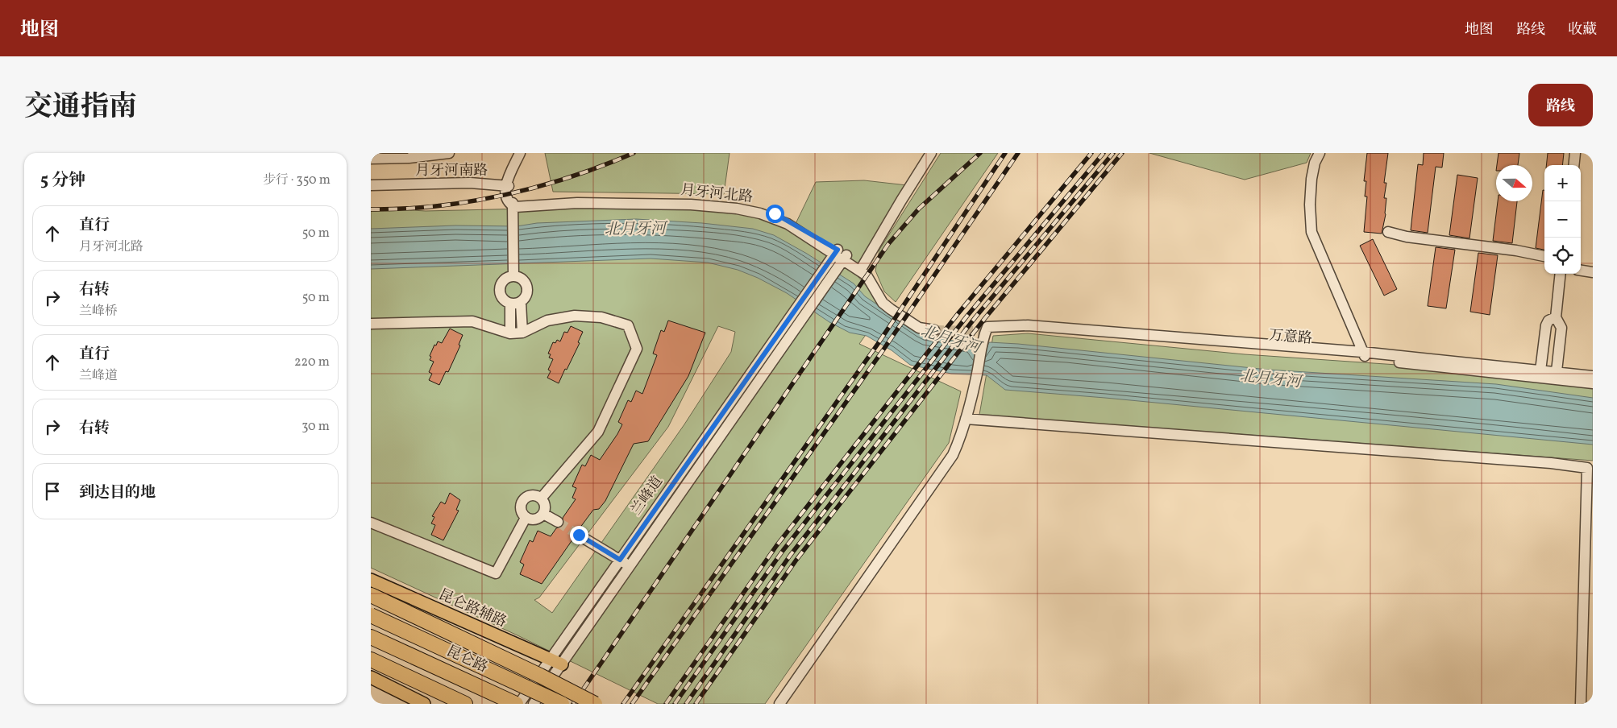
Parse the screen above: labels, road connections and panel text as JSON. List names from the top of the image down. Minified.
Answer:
{"streets":{"highway":["昆仑路"],"main road":["昆仑路辅路"],"street":["月牙河南路","月牙河北路","万意路","兰峰道"]},"crossings":[["月牙河北路","兰峰道"],["兰峰道","昆仑路辅路"],["兰峰道","昆仑路"]],"water":["北月牙河"],"north":"right","page":{"header":"地图","nav":["地图","路线","收藏"],"title":"交通指南","buttons":"路线","heading":["5 分钟","步行 · 350 m"],"map_buttons":["+","−"],"list":[["直行","月牙河北路","50 m"],["右转","兰峰桥","50 m"],["直行","兰峰道","220 m"],["右转","30 m"],"到达目的地"]}}
